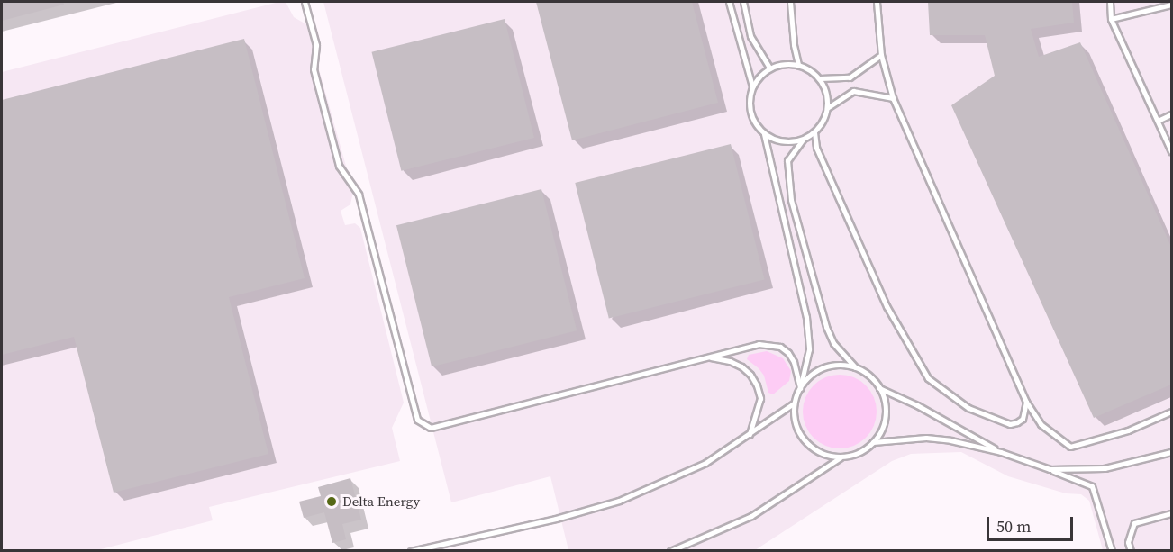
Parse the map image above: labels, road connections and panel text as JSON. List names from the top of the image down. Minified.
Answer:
{"places":["Delta Energy"],"scale_bar":"50 m"}
